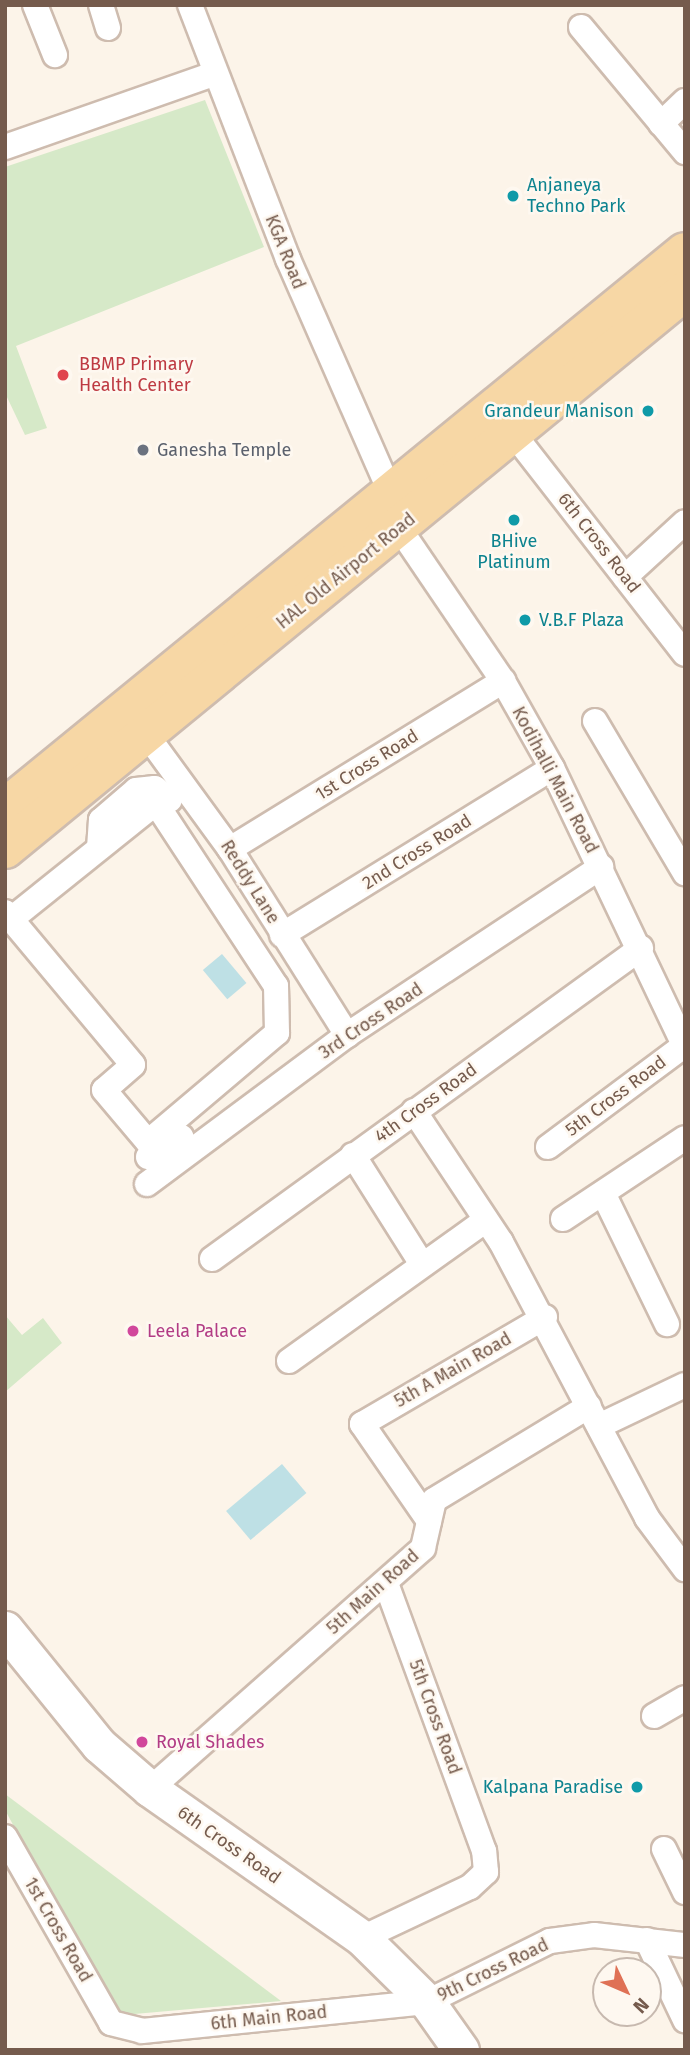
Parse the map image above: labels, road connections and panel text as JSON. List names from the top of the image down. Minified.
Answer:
{"streets":{"main road":["HAL Old Airport Road"],"street":["KGA Road","6th Cross Road","1st Cross Road","Kodihalli Main Road","2nd Cross Road","Reddy Lane","3rd Cross Road","5th Cross Road","4th Cross Road","5th A Main Road","5th Main Road","9th Cross Road","6th Main Road"]},"crossings":[["KGA Road","HAL Old Airport Road"],["KGA Road","Kodihalli Main Road"],["6th Cross Road","HAL Old Airport Road"],["6th Cross Road","5th Cross Road"],["6th Cross Road","5th Main Road"],["6th Cross Road","9th Cross Road"],["6th Cross Road","6th Main Road"],["HAL Old Airport Road","Kodihalli Main Road"],["HAL Old Airport Road","Reddy Lane"],["1st Cross Road","Kodihalli Main Road"],["1st Cross Road","Reddy Lane"],["1st Cross Road","6th Main Road"],["Kodihalli Main Road","2nd Cross Road"],["Kodihalli Main Road","3rd Cross Road"],["Kodihalli Main Road","5th Cross Road"],["Kodihalli Main Road","4th Cross Road"],["2nd Cross Road","Reddy Lane"],["Reddy Lane","3rd Cross Road"],["5th Cross Road","5th Main Road"],["5th A Main Road","5th Main Road"],["9th Cross Road","6th Main Road"]],"places":["Anjaneya Techno Park","BBMP Primary Health Center","Grandeur Manison","Ganesha Temple","BHive Platinum","V.B.F Plaza","Leela Palace","Royal Shades","Kalpana Paradise"],"north":"bottom right"}
